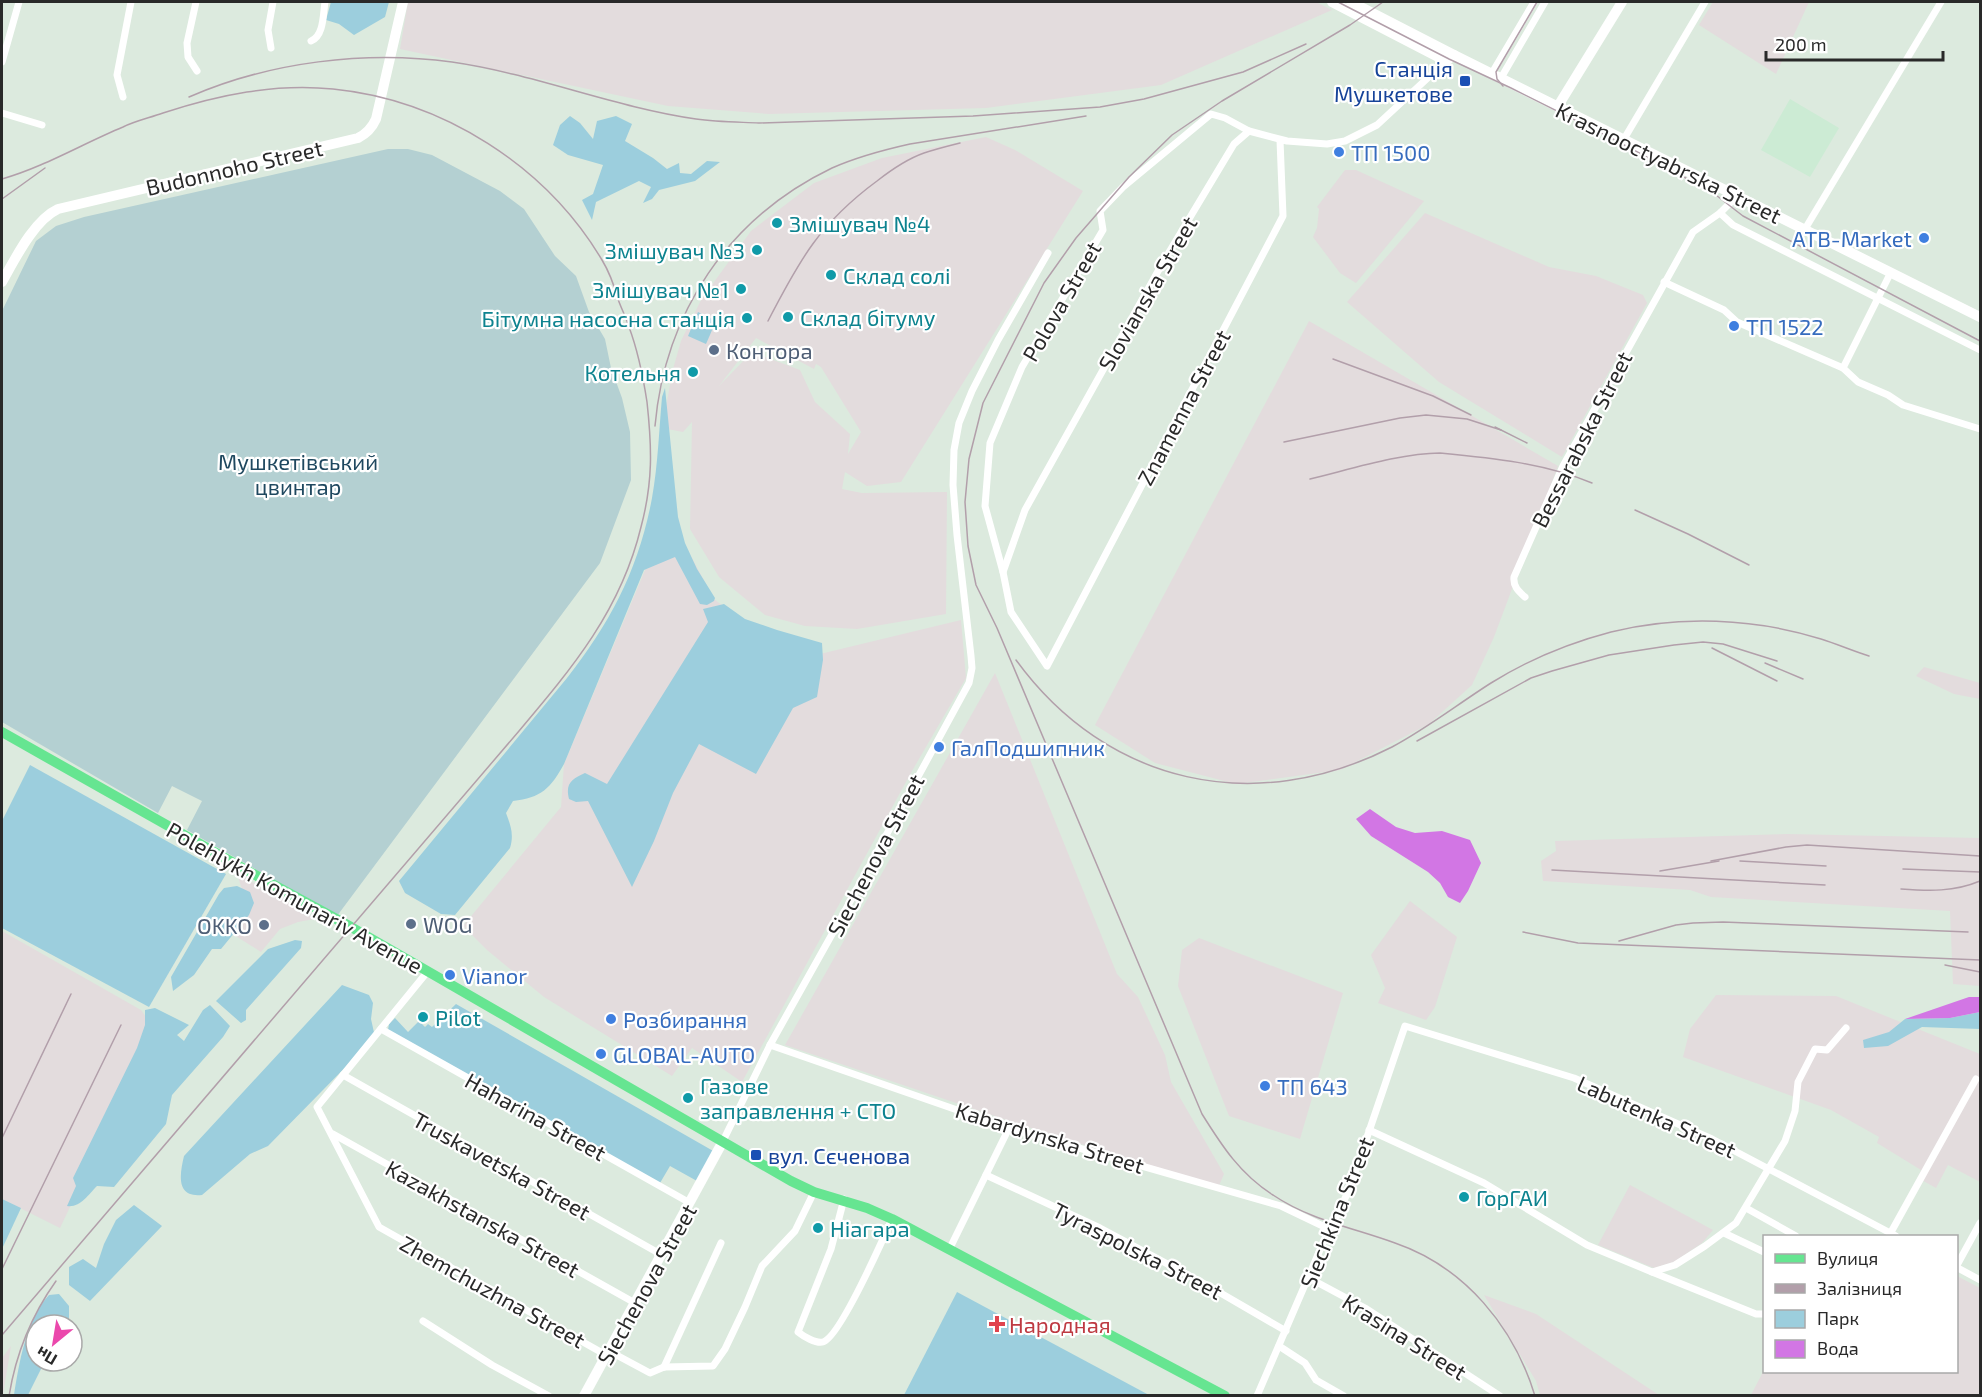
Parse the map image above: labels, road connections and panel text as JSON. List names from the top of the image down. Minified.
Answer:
{"streets":{"main road":["Krasnooctyabrska Street","Budonnoho Street","Siechenova Street","Polehlykh Komunariv Avenue"],"street":["Slovianska Street","Polova Street","Znamenna Street","Bessarabska Street","Haharina Street","Labutenka Street","Kabardynska Street","Truskavetska Street","Siechkina Street","Kazakhstanska Street","Tyraspolska Street","Zhemchuzhna Street","Krasina Street"]},"crossings":[["Krasnooctyabrska Street","Bessarabska Street"],["Slovianska Street","Polova Street"],["Slovianska Street","Znamenna Street"],["Polova Street","Znamenna Street"],["Siechenova Street","Polehlykh Komunariv Avenue"],["Siechenova Street","Haharina Street"],["Siechenova Street","Kabardynska Street"],["Siechenova Street","Truskavetska Street"],["Siechenova Street","Kazakhstanska Street"],["Siechenova Street","Zhemchuzhna Street"],["Labutenka Street","Siechkina Street"],["Kabardynska Street","Siechkina Street"],["Siechkina Street","Tyraspolska Street"],["Siechkina Street","Krasina Street"],["Kazakhstanska Street","Zhemchuzhna Street"]],"parks":["Мушкетівський цвинтар"],"places":{"transit":["Станція Мушкетове","вул. Сєченова"],"other":["ТП 1500","Змішувач №4","ATB-Market","Змішувач №3","Склад солі","Змішувач №1","Склад бітуму","Бітумна насосна станція","ТП 1522","Контора","Котельня","ГалПодшипник","WOG","OKKO","Vianor","Pilot","Розбирання","GLOBAL-AUTO","ТП 643","Газове заправлення + СТО","ГорГАИ","Ніагара"],"health":["Народная"]},"legend":["Вулиця","Залізниця","Парк","Вода"],"scale_bar":"200 m","north":"bottom left"}
